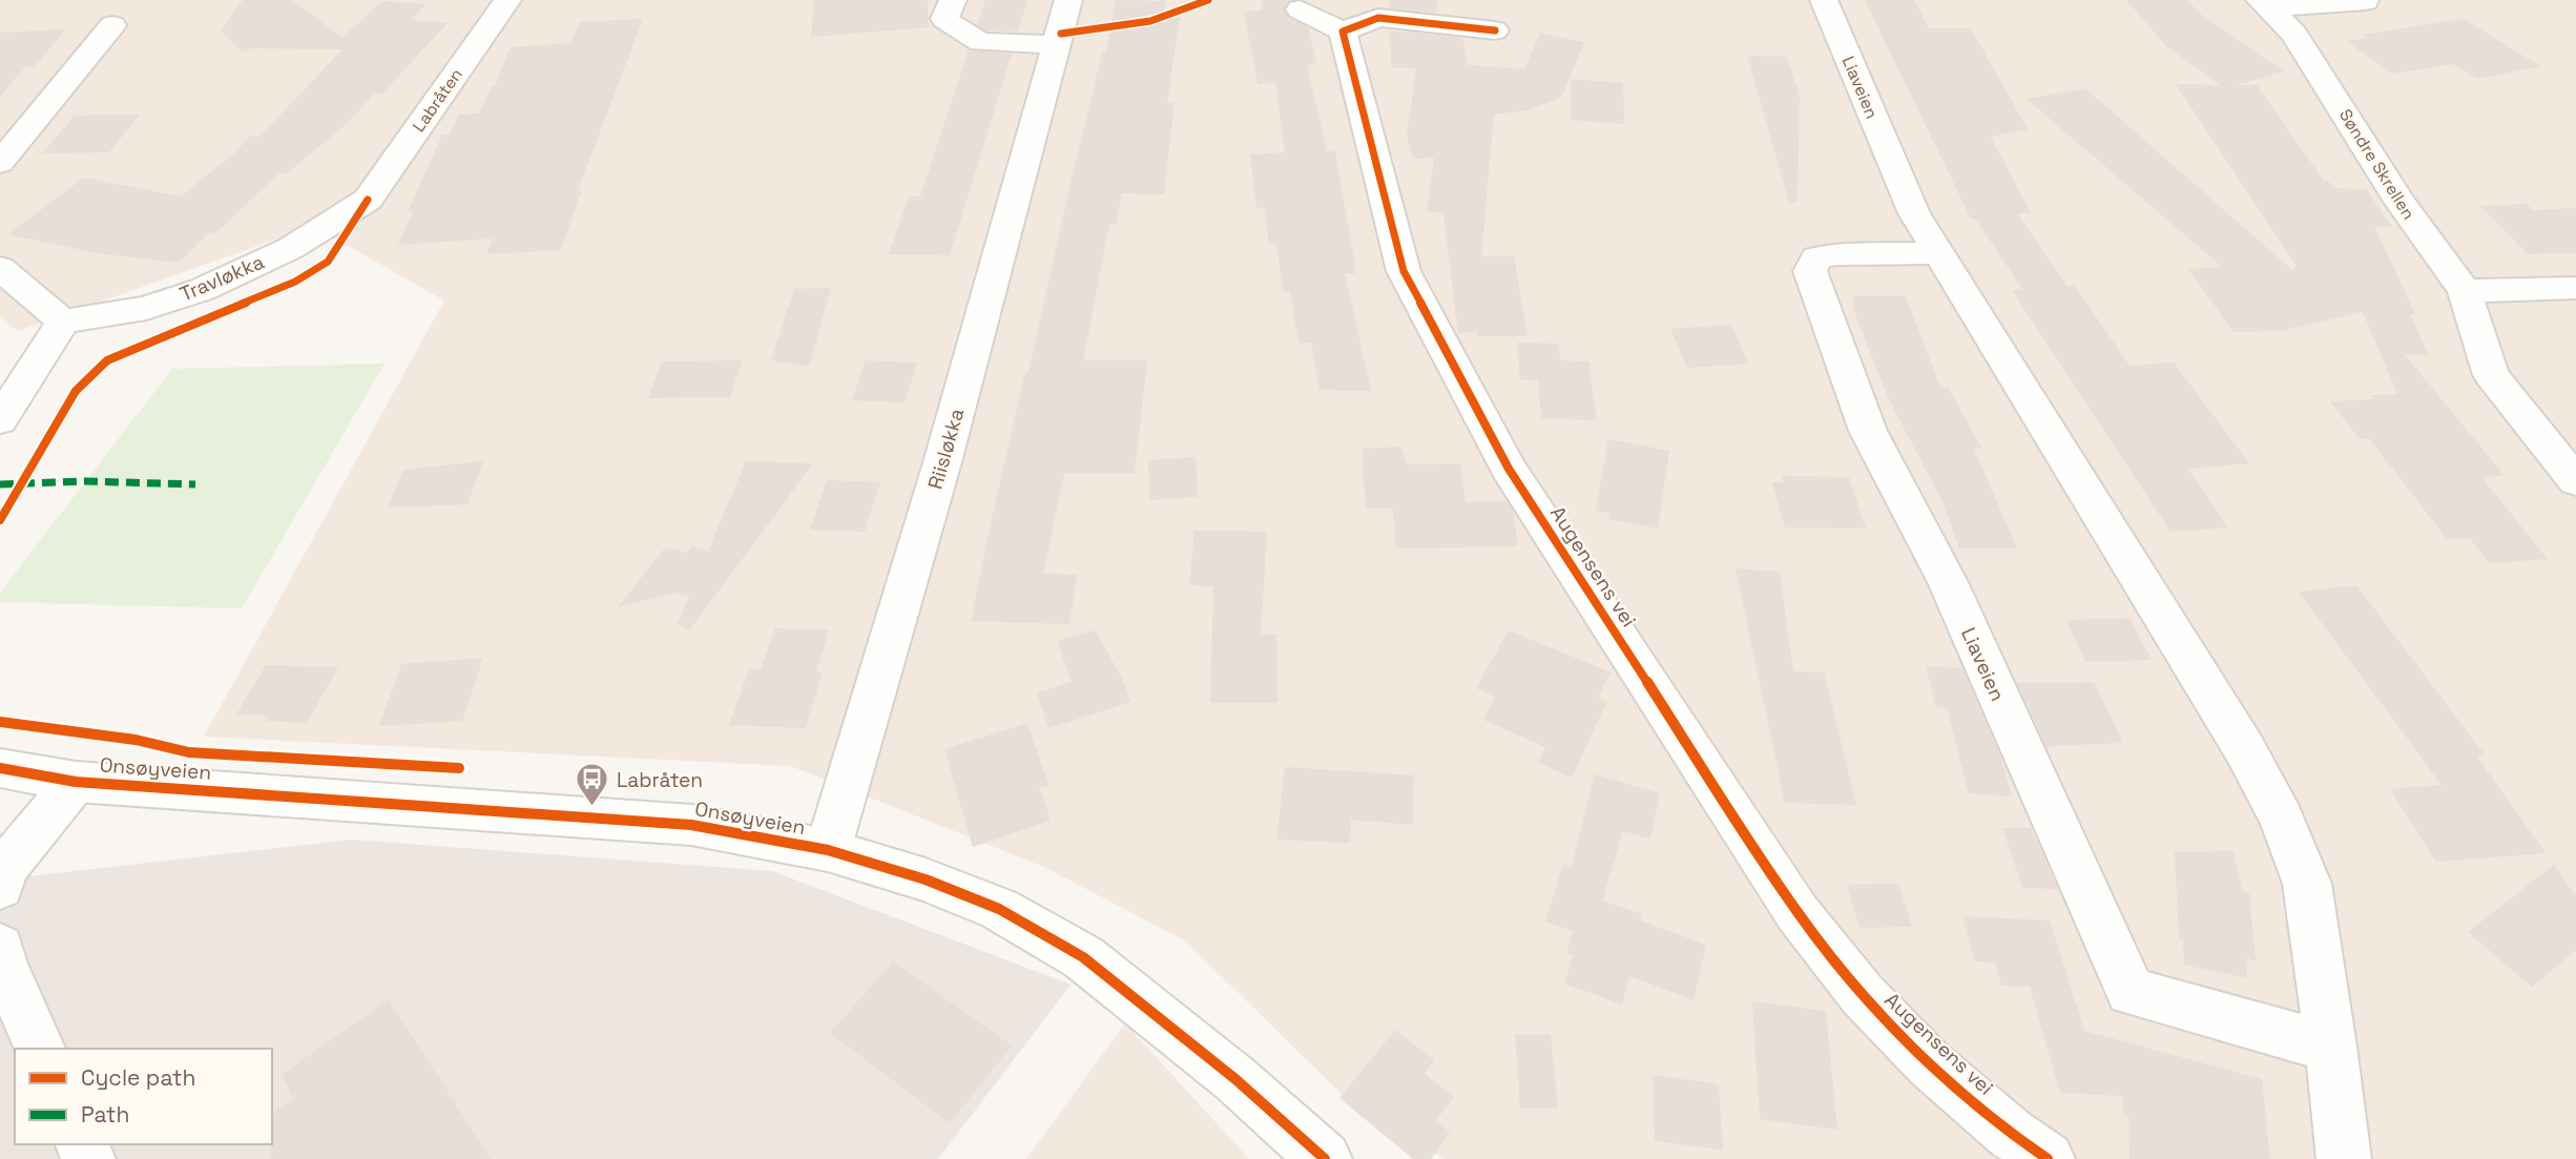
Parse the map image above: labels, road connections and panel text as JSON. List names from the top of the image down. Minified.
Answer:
{"streets":{"street":["Liaveien","Labråten","Søndre Skrellen","Travløkka","Riisløkka","Augensens vei","Onsøyveien"]},"crossings":[["Labråten","Travløkka"],["Riisløkka","Onsøyveien"]],"places":{"bus stop":["Labråten"]},"legend":["Cycle path","Path"]}
